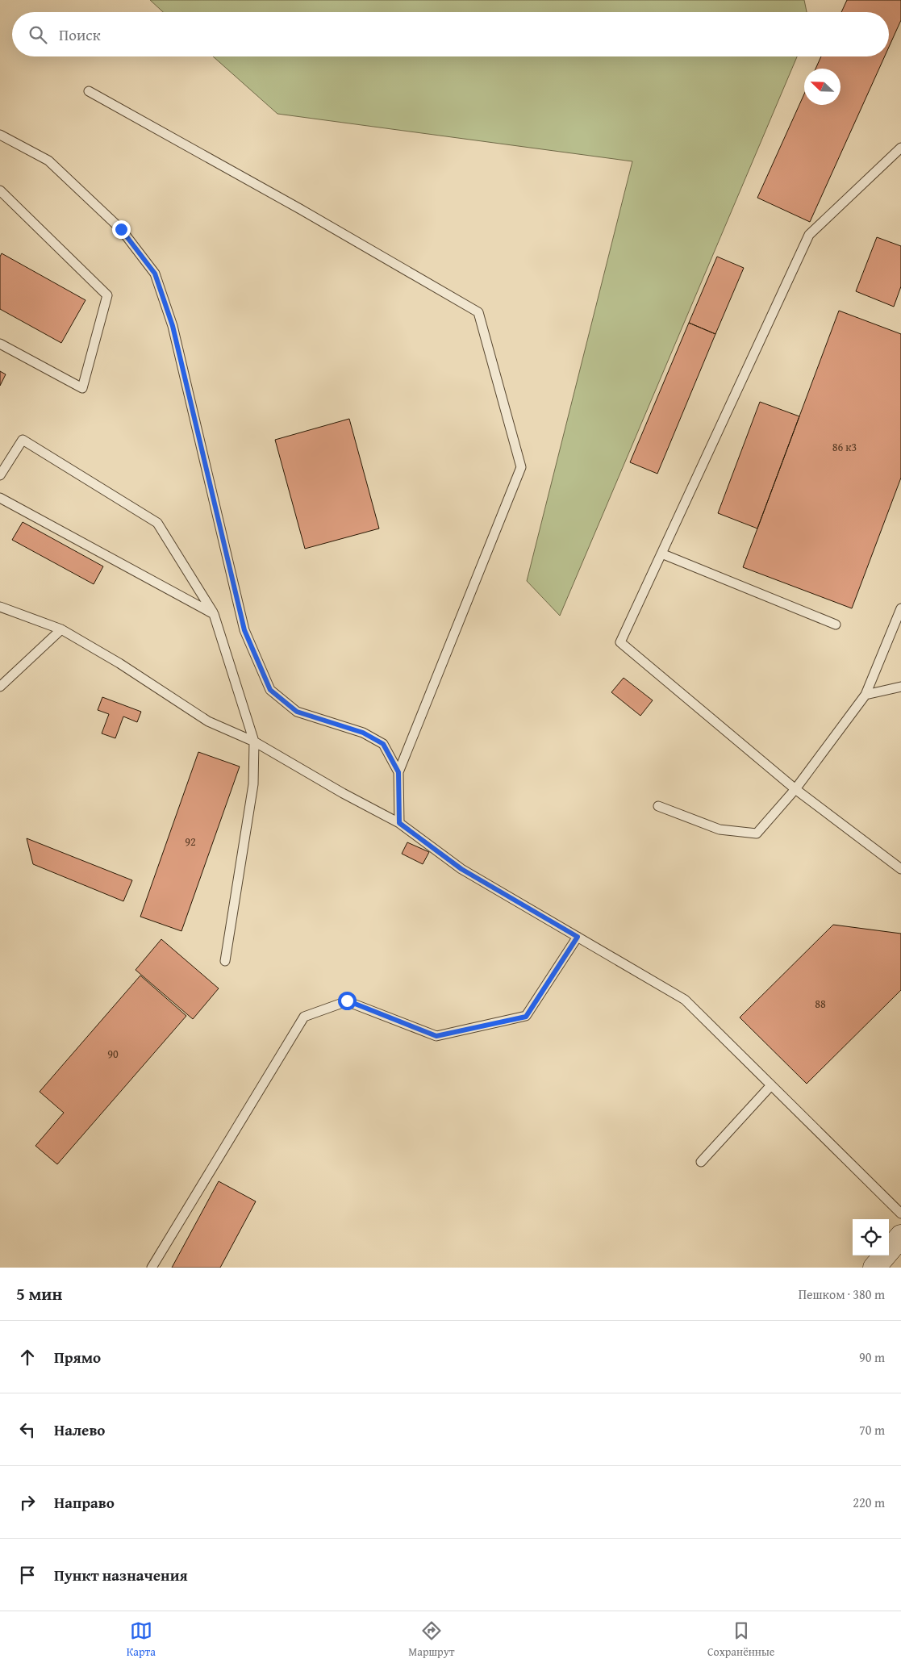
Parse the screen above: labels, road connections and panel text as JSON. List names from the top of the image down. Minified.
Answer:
{"house_numbers":["86 к3","92","88","90"],"north":"top left","page":{"search":"Поиск","heading":["5 мин","Пешком · 380 m"],"list":[["Прямо","90 m"],["Налево","70 m"],["Направо","220 m"],"Пункт назначения"],"nav":["Карта","Маршрут","Сохранённые"]}}
